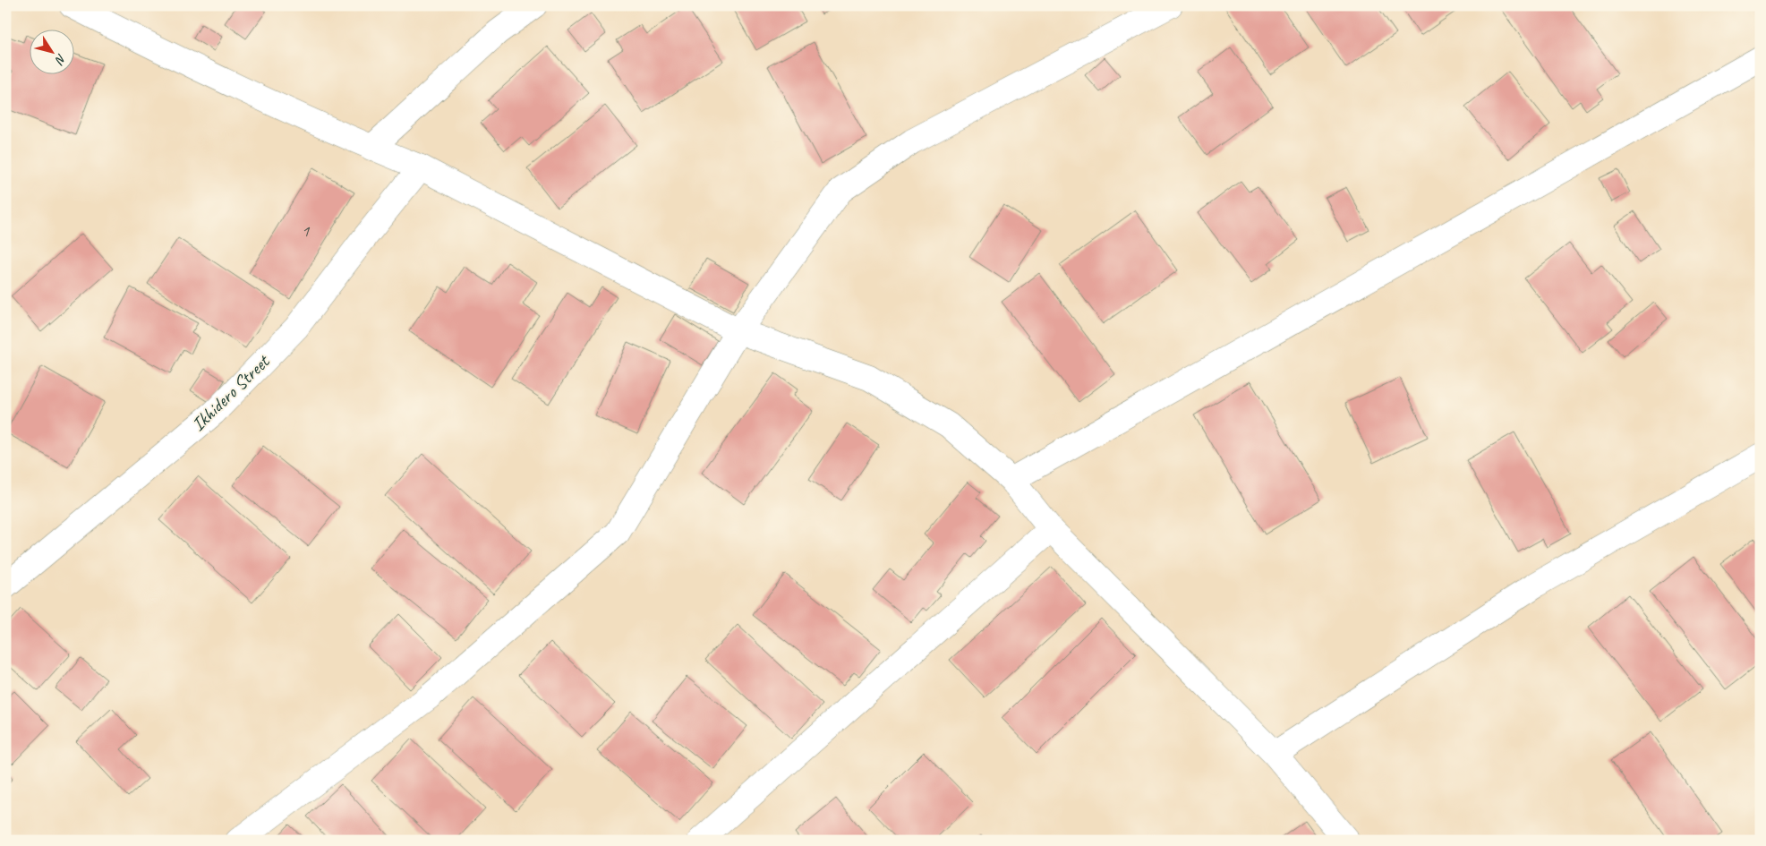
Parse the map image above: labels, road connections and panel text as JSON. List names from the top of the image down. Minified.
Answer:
{"streets":{"street":["Ikhidero Street"]},"house_numbers":["1"],"north":"bottom right"}
